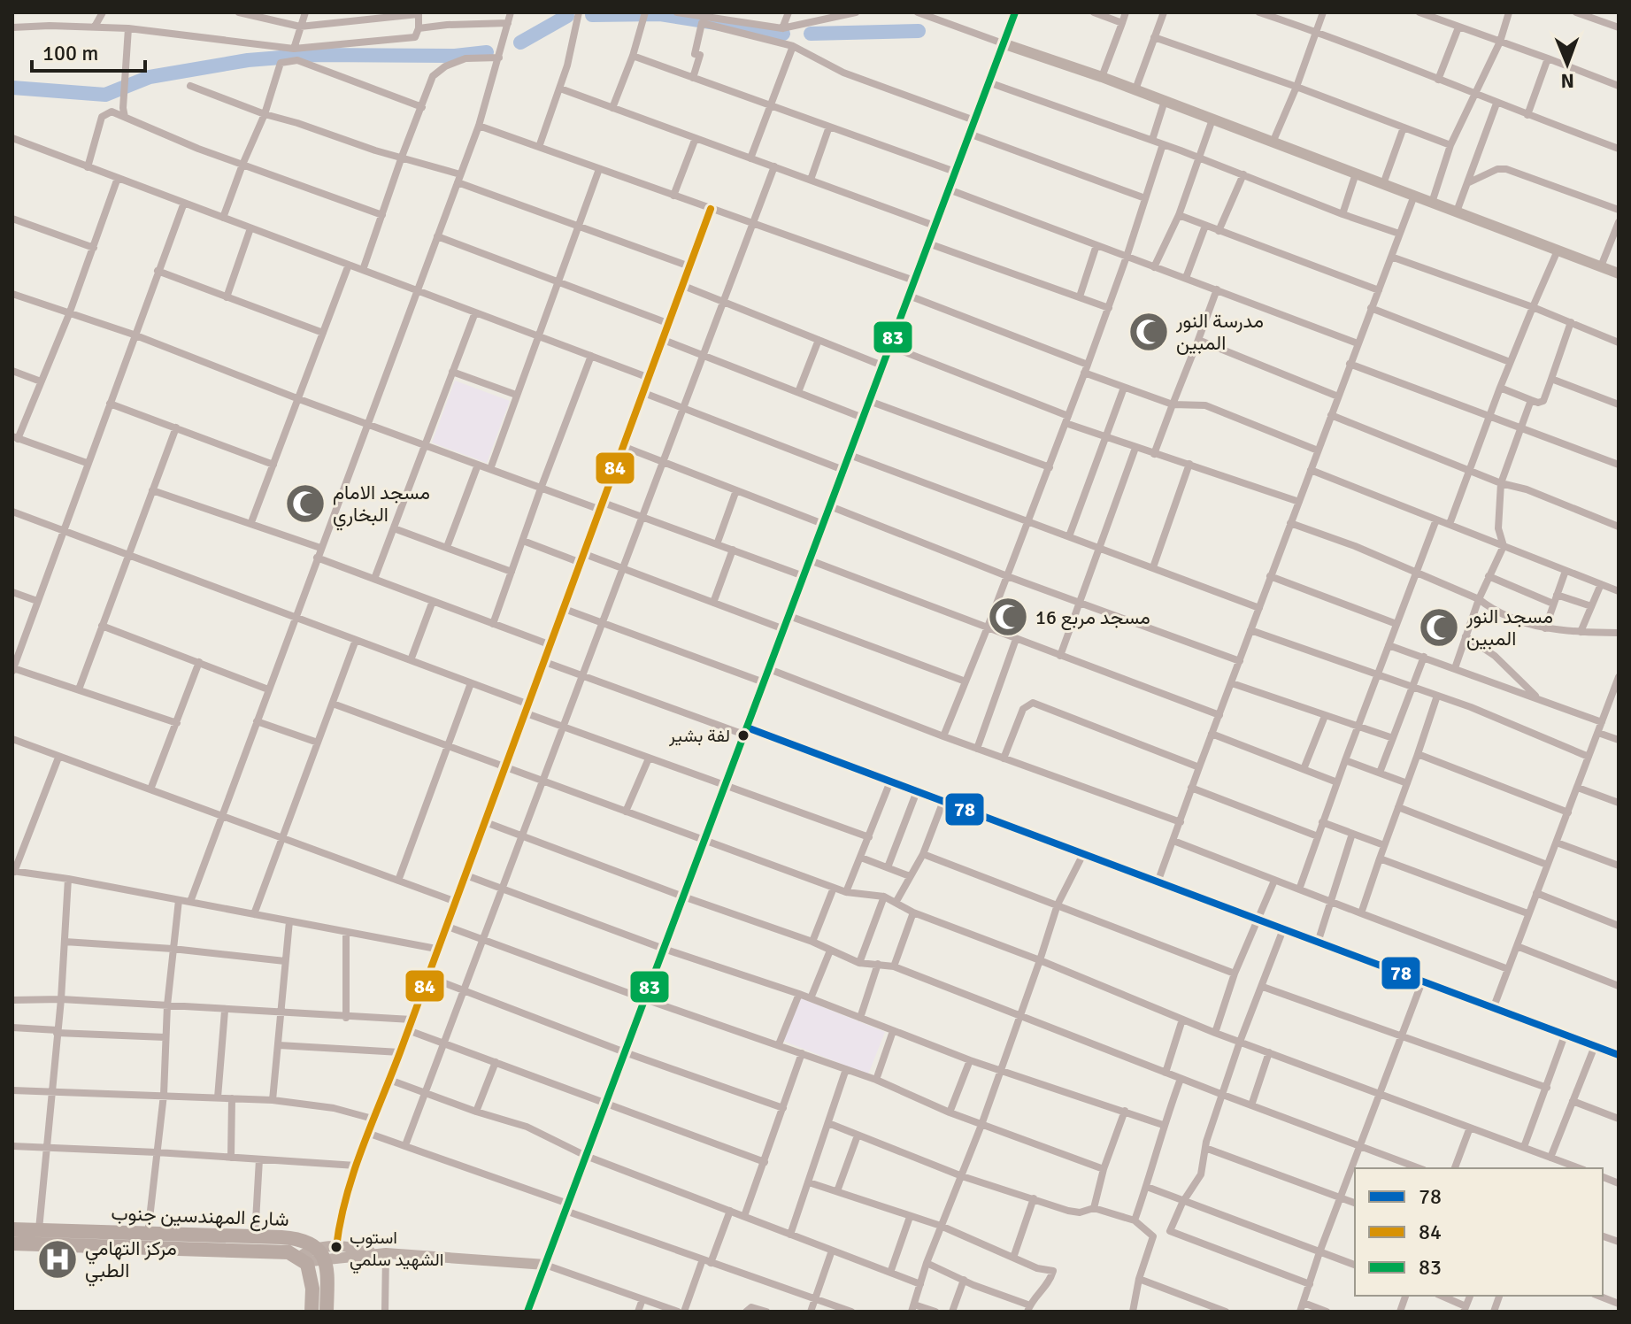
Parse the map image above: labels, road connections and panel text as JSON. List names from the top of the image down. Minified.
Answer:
{"streets":{"highway":["شارع المهندسين جنوب"]},"places":{"mosque":["مدرسة النور المبين","مسجد الامام البخاري","مسجد مربع 16","مسجد النور المبين"],"other":["لفة بشير","استوب الشهيد سلمي"],"hospital":["مركز التهامي الطبي"]},"lines":["transit line 83","transit line 84","transit line 78"],"legend":["78","84","83"],"scale_bar":"100 m","north":"bottom"}
